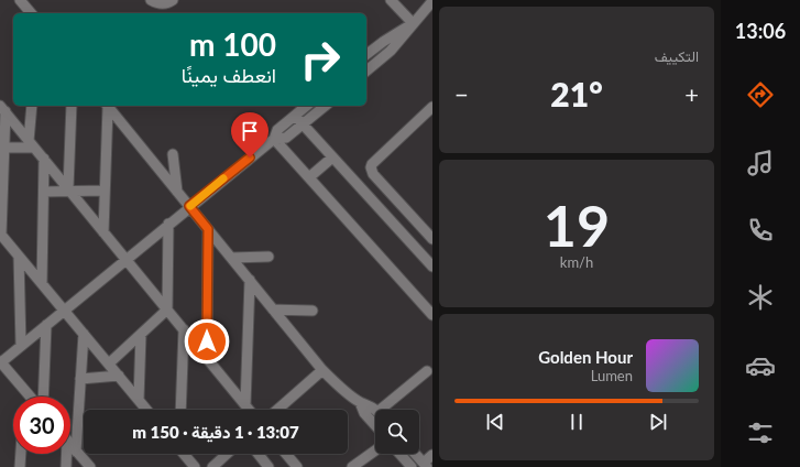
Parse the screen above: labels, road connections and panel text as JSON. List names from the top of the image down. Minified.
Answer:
{"page":{"tabs":"13:06","tile":["التكييف",["19","km/h"]],"turn":["100 m","انعطف يمينًا"],"heat":["−","21°","+"],"song":["Golden Hour","Lumen"],"limit":"30","trip":"13:07 · 1 دقيقة · 150 m"}}
